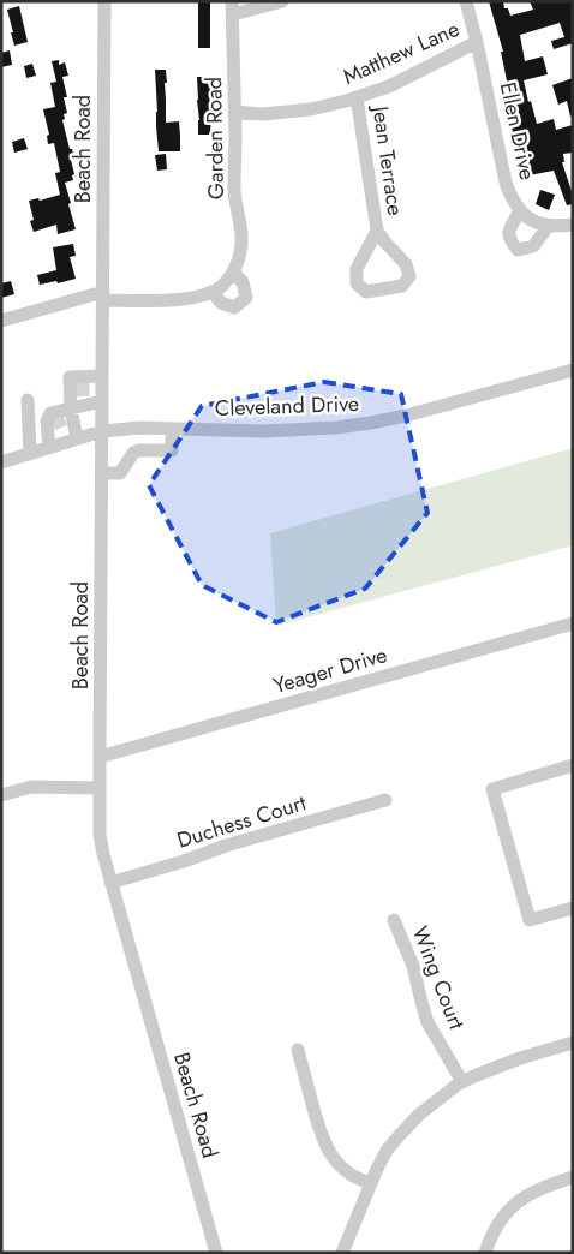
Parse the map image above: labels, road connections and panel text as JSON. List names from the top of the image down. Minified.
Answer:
{"streets":{"street":["Matthew Lane","Ellen Drive","Garden Road","Beach Road","Jean Terrace","Cleveland Drive","Yeager Drive","Duchess Court","Wing Court"]},"crossings":[["Matthew Lane","Ellen Drive"],["Matthew Lane","Garden Road"],["Matthew Lane","Jean Terrace"],["Beach Road","Cleveland Drive"],["Beach Road","Yeager Drive"],["Beach Road","Duchess Court"]]}
